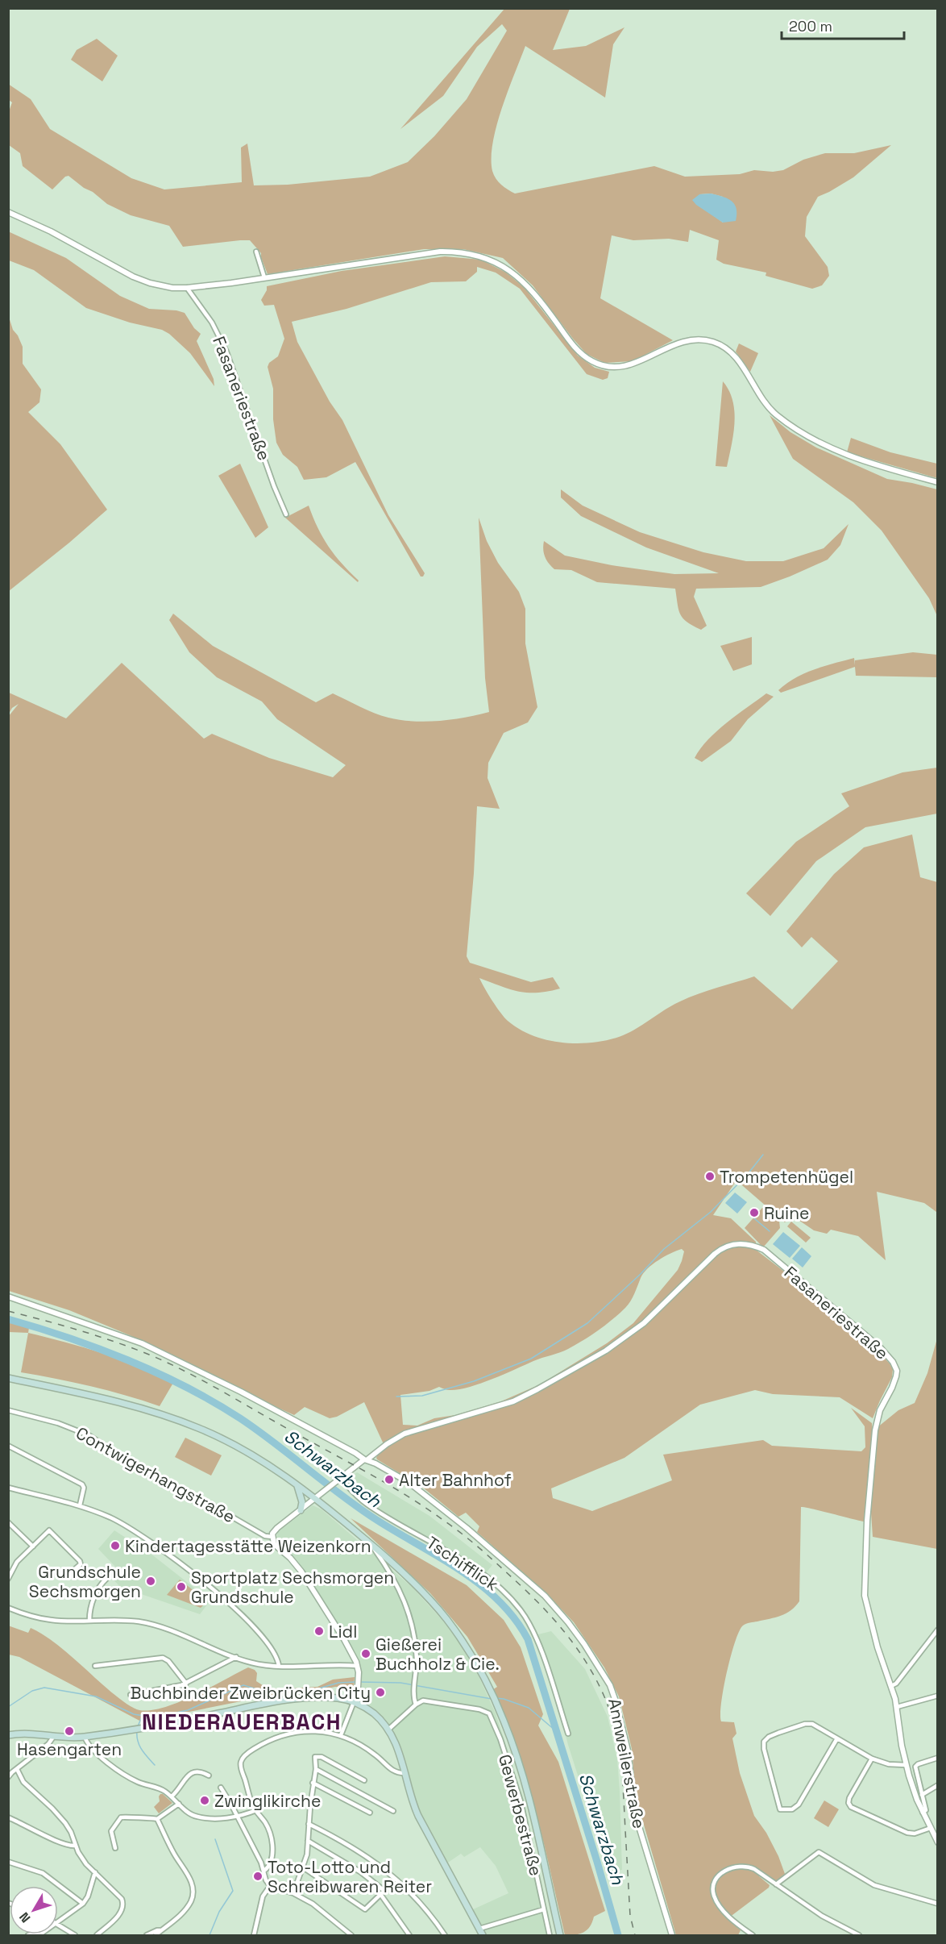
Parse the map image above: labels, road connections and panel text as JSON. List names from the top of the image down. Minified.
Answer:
{"streets":{"street":["Fasaneriestraße","Contwigerhangstraße","Tschifflick","Annweilerstraße","Gewerbestraße"]},"crossings":[["Fasaneriestraße","Tschifflick"],["Tschifflick","Annweilerstraße"]],"districts":["NIEDERAUERBACH"],"water":["Schwarzbach"],"places":["Trompetenhügel","Ruine","Alter Bahnhof","Kindertagesstätte Weizenkorn","Grundschule Sechsmorgen","Sportplatz Sechsmorgen Grundschule","Lidl","Gießerei Buchholz & Cie.","Buchbinder Zweibrücken City","Hasengarten","Zwinglikirche","Toto-Lotto und Schreibwaren Reiter"],"scale_bar":"200 m","north":"bottom left"}
